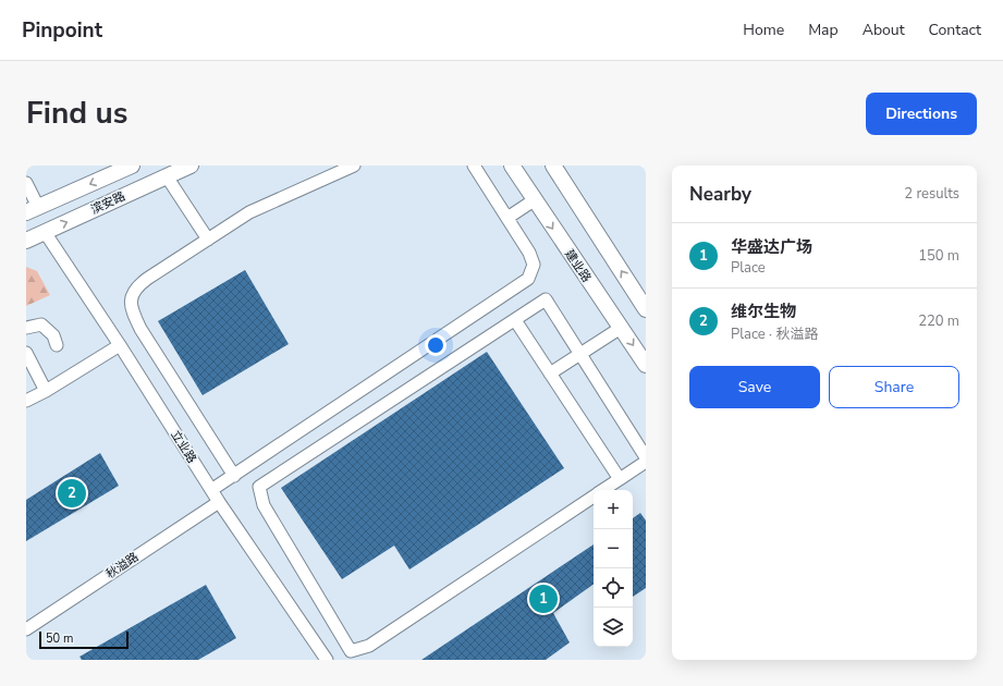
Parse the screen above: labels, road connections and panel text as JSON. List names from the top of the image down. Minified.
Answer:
{"streets":{"main road":["滨安路","建业路"],"street":["立业路","秋溢路"]},"crossings":[["滨安路","立业路"],["立业路","秋溢路"]],"scale_bar":"50 m","page":{"header":"Pinpoint","nav":["Home","Map","About","Contact"],"title":"Find us","buttons":["Directions",["Save","Share"]],"heading":["Nearby","2 results"],"list":[{"mark":"1","name":"华盛达广场","note":"Place","value":"150 m"},{"mark":"2","name":"维尔生物","note":"Place · 秋溢路","value":"220 m"}],"pins":["2","1"],"map_buttons":["+","−"],"scale":"50 m"}}
